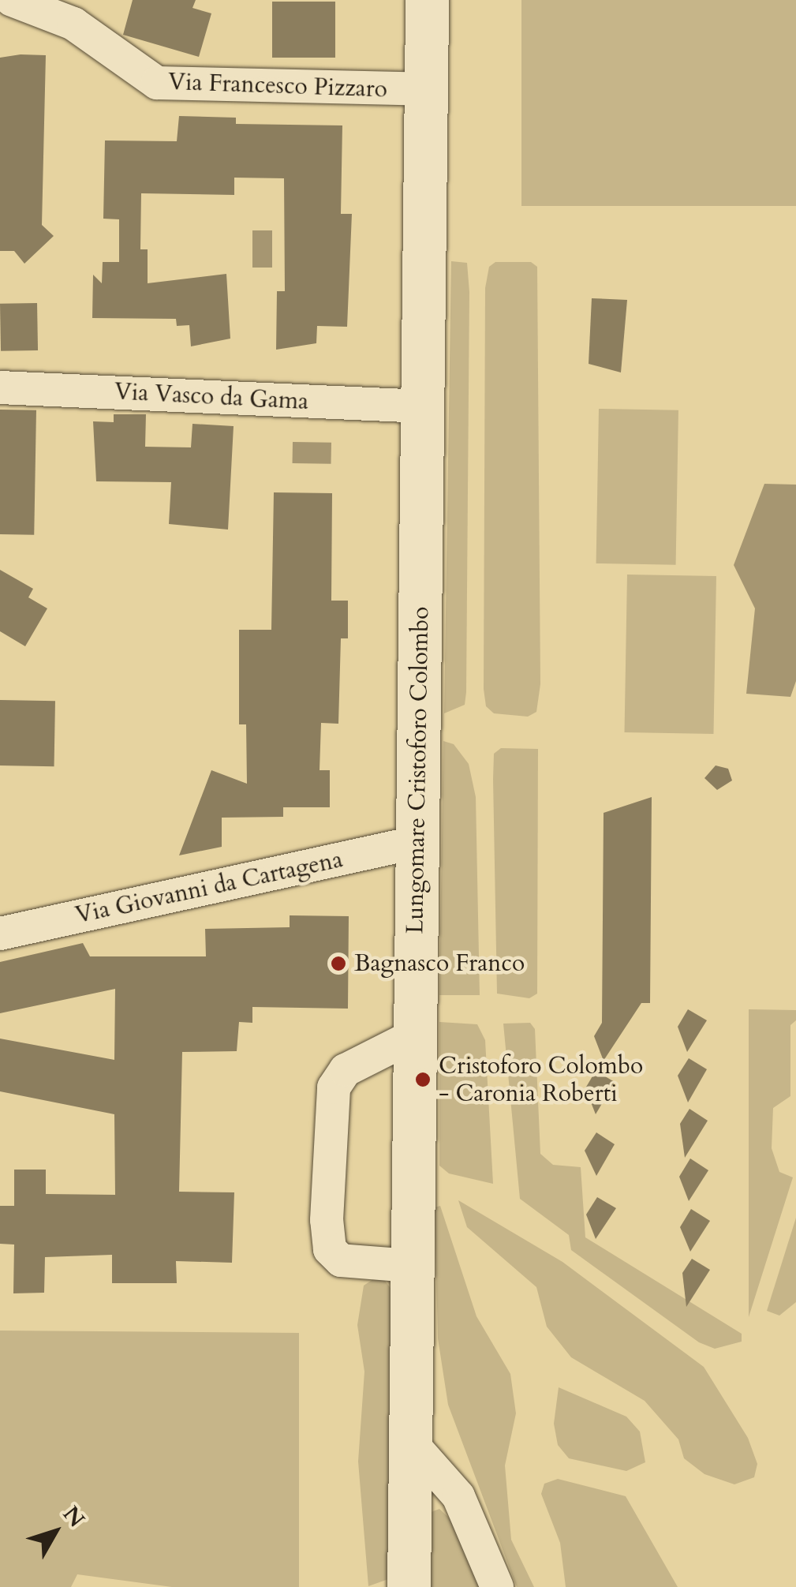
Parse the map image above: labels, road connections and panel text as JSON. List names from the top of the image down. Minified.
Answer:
{"streets":{"main road":["Lungomare Cristoforo Colombo"],"street":["Via Francesco Pizzaro","Via Vasco da Gama","Via Giovanni da Cartagena"]},"crossings":[["Via Francesco Pizzaro","Lungomare Cristoforo Colombo"],["Via Vasco da Gama","Lungomare Cristoforo Colombo"],["Lungomare Cristoforo Colombo","Via Giovanni da Cartagena"]],"places":["Bagnasco Franco","Cristoforo Colombo - Caronia Roberti"],"north":"top right"}
